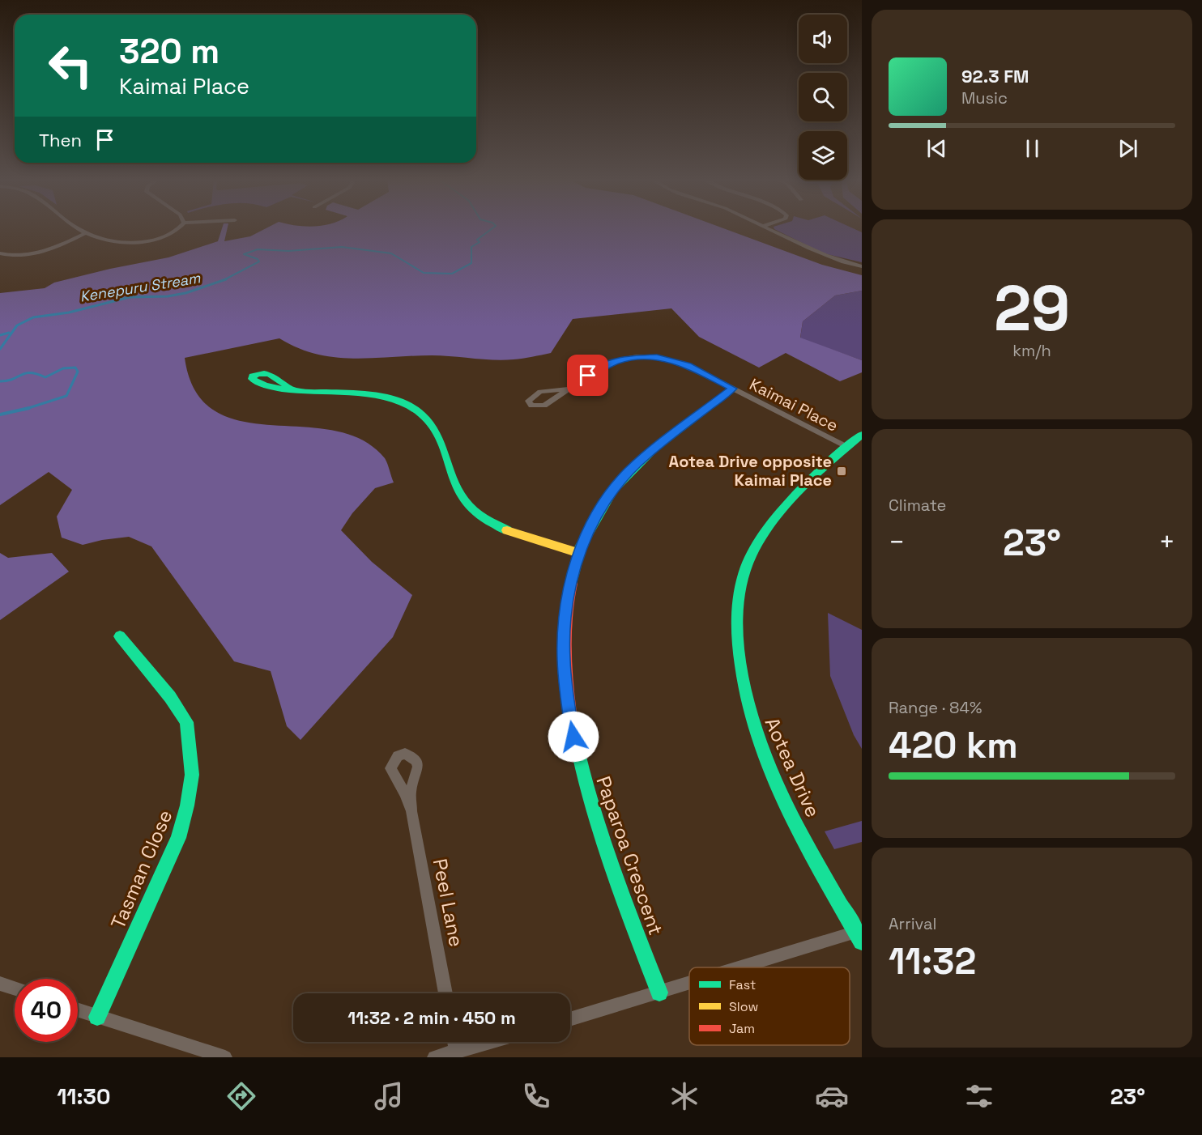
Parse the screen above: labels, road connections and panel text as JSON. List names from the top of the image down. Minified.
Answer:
{"streets":{"street":["Kaimai Place","Aotea Drive","Paparoa Crescent","Tasman Close","Peel Lane"]},"crossings":[["Kaimai Place","Aotea Drive"],["Kaimai Place","Paparoa Crescent"]],"water":["Kenepuru Stream"],"places":{"transit":["Aotea Drive opposite Kaimai Place"]},"legend":["Fast","Slow","Jam"],"page":{"turn":["320 m","Kaimai Place"],"song":["92.3 FM","Music"],"then":"Then","tile":[["29","km/h"],"Climate",["Range · 84%","420 km"],["Arrival","11:32"]],"heat":["−","23°","+"],"limit":"40","trip":"11:32 · 2 min · 450 m","tabs":["11:30","23°"]}}
